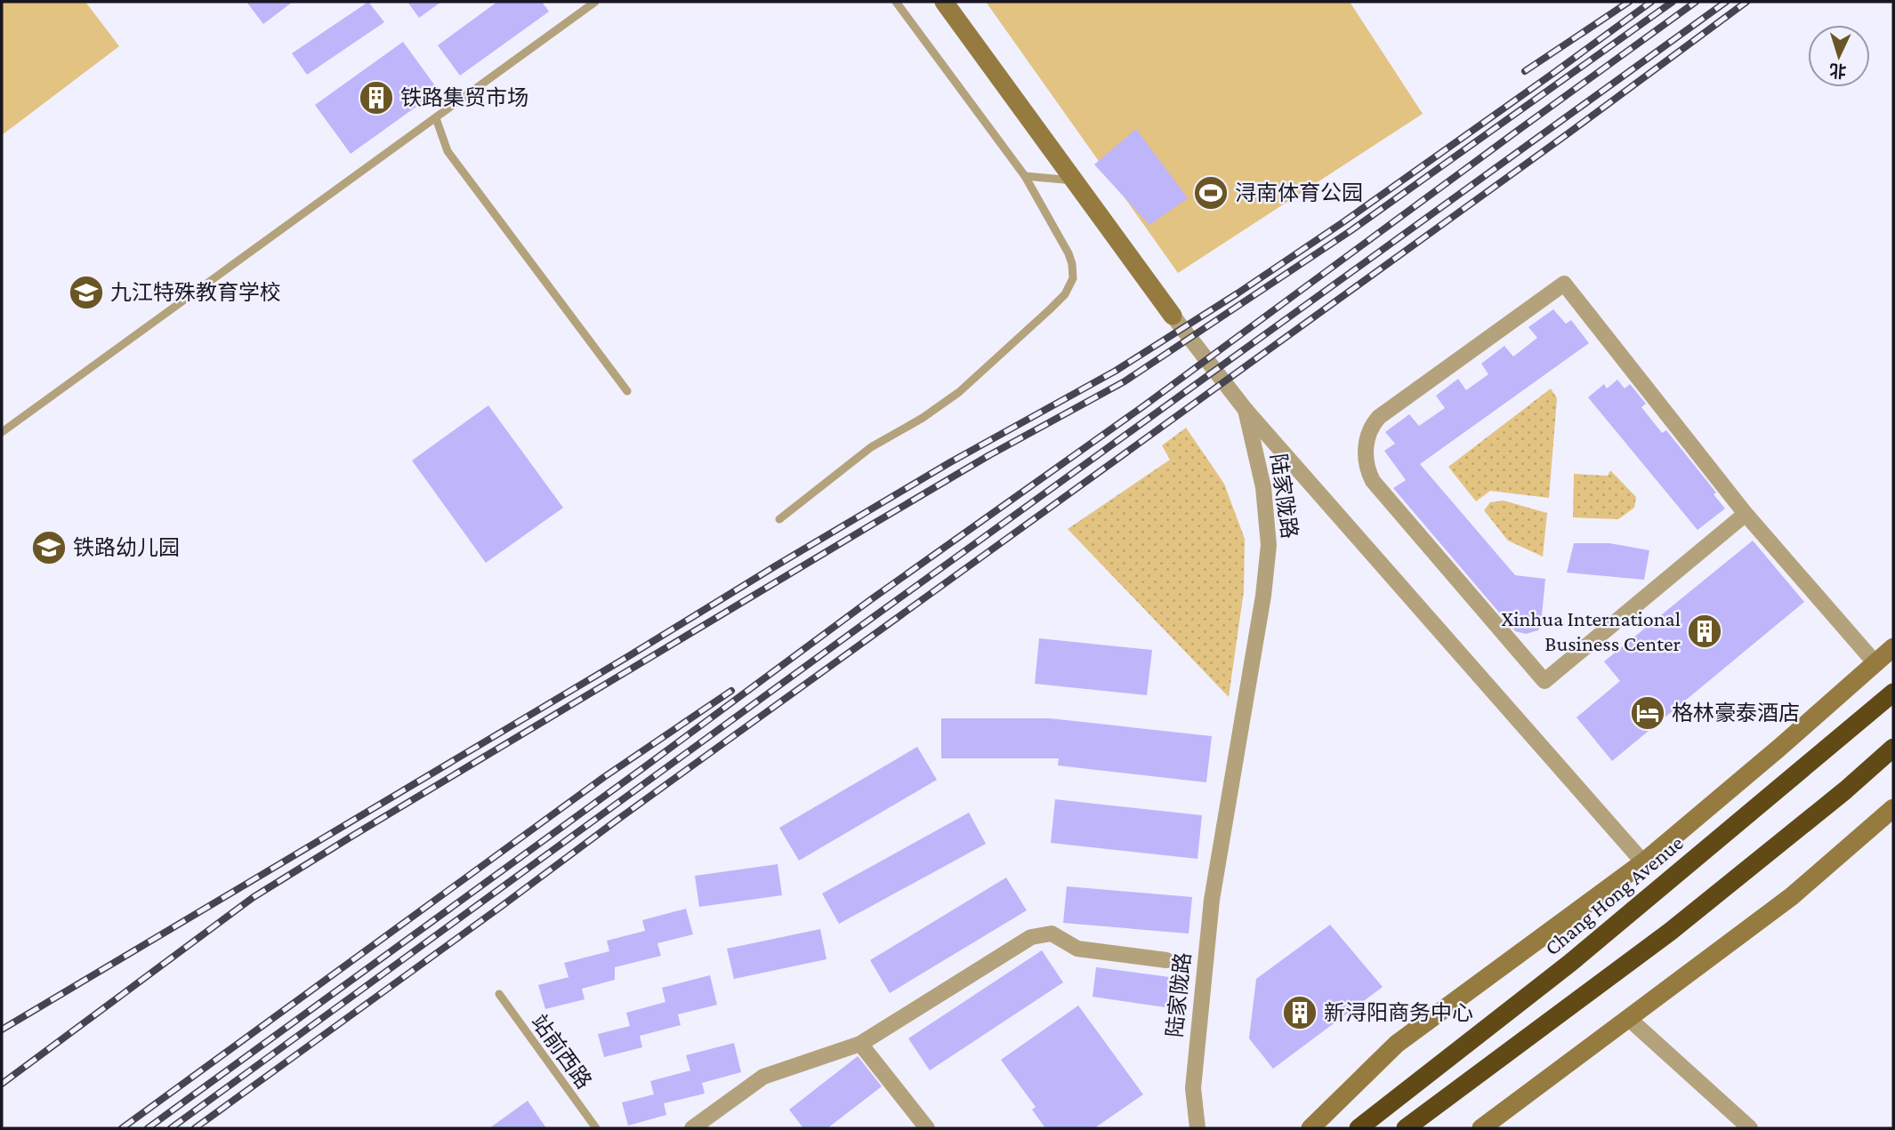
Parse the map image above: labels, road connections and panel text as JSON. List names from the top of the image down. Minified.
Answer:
{"streets":{"highway":["Chang Hong Avenue"],"street":["陆家陇路"],"lane":["站前西路"]},"places":{"building":["铁路集贸市场","Xinhua International Business Center","新浔阳商务中心"],"sports":["浔南体育公园"],"school or university":["九江特殊教育学校","铁路幼儿园"],"hotel":["格林豪泰酒店"]},"north":"bottom"}
